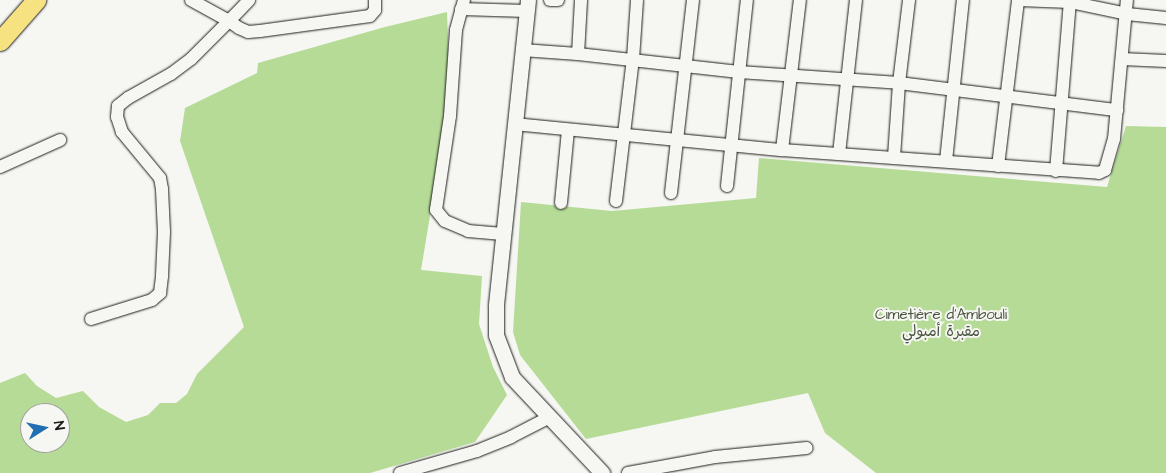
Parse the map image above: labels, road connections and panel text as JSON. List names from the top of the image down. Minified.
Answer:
{"parks":["Cimetière d'Ambouli مقبرة أمبولي"],"north":"right"}
